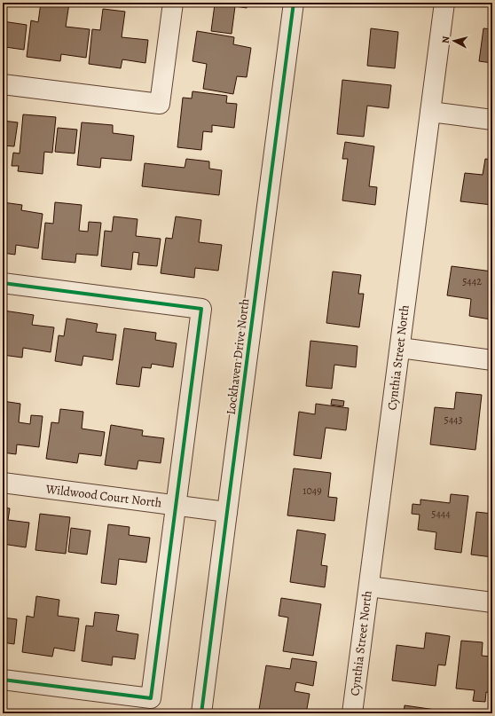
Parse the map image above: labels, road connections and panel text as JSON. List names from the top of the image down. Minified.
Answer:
{"streets":{"street":["Lockhaven Drive North","Cynthia Street North","Wildwood Court North"]},"crossings":[["Lockhaven Drive North","Wildwood Court North"]],"house_numbers":["5442","5443","1049","5444"],"north":"left"}
